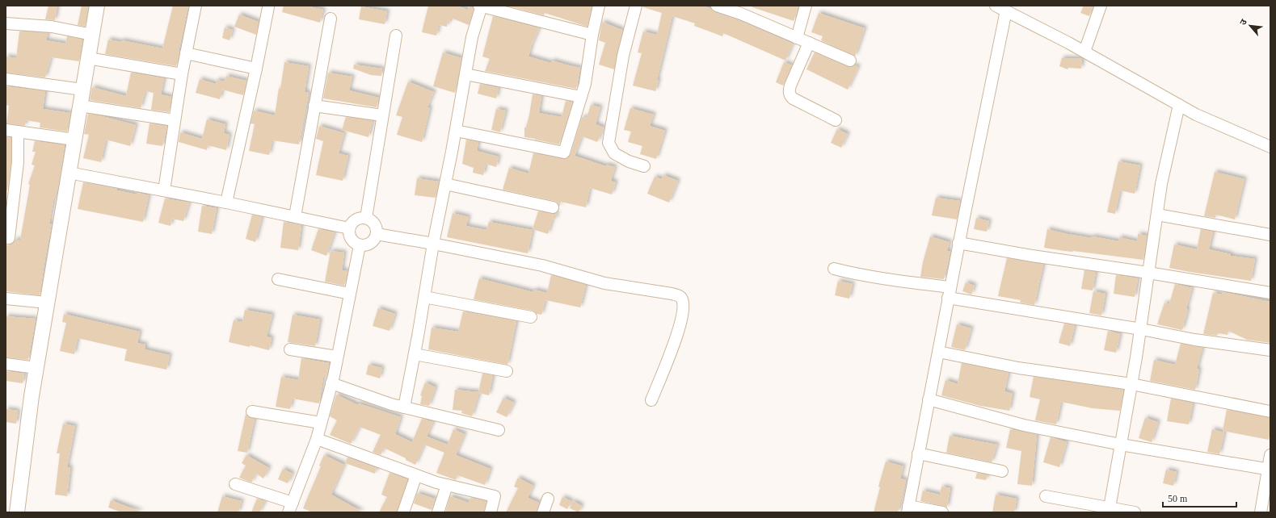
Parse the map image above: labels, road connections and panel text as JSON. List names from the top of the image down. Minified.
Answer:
{"scale_bar":"50 m","north":"top left"}
